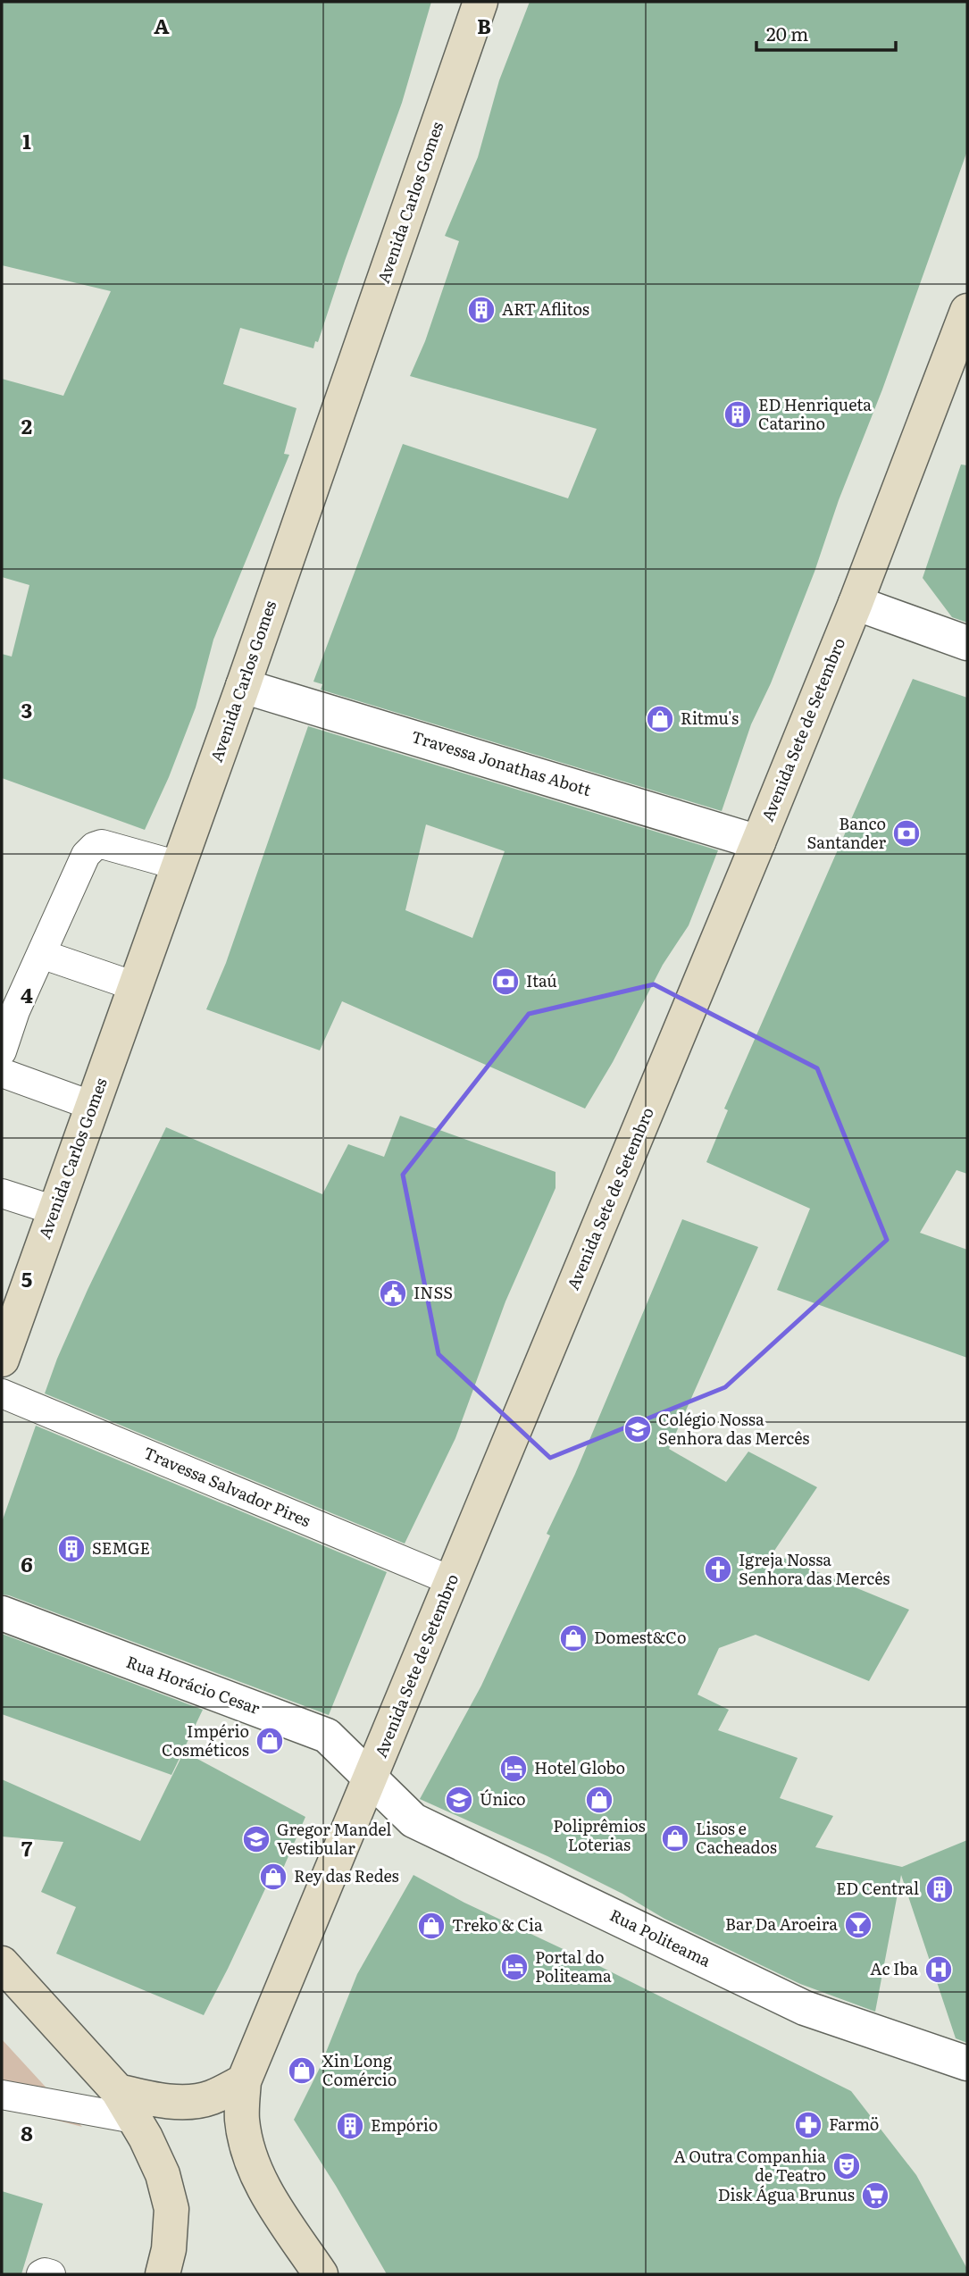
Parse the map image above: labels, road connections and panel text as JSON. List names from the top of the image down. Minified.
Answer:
{"streets":{"main road":["Avenida Carlos Gomes","Avenida Sete de Setembro"],"street":["Travessa Jonathas Abott","Rua Horácio Cesar","Rua Politeama"],"lane":["Travessa Salvador Pires"]},"crossings":[["Avenida Carlos Gomes","Travessa Jonathas Abott"],["Avenida Sete de Setembro","Travessa Jonathas Abott"],["Avenida Sete de Setembro","Travessa Salvador Pires"],["Avenida Sete de Setembro","Rua Horácio Cesar"],["Avenida Sete de Setembro","Rua Politeama"],["Rua Horácio Cesar","Rua Politeama"]],"places":{"building":["ART Aflitos","ED Henriqueta Catarino","SEMGE","ED Central","Empório"],"shop":["Ritmu's","Domest&Co","Império Cosméticos","Poliprêmios Loterias","Lisos e Cacheados","Rey das Redes","Treko & Cia","Xin Long Comércio"],"bank":["Banco Santander","Itaú"],"public building":["INSS"],"school or university":["Colégio Nossa Senhora das Mercês","Único","Gregor Mandel Vestibular"],"church":["Igreja Nossa Senhora das Mercês"],"hotel":["Hotel Globo","Portal do Politeama"],"bar":["Bar Da Aroeira"],"hospital":["Ac Iba"],"pharmacy":["Farmö"],"theatre":["A Outra Companhia de Teatro"],"supermarket":["Disk Água Brunus"]},"scale_bar":"20 m","grid":{"columns":["A","B"],"rows":["1","2","3","4","5","6","7","8"]}}
